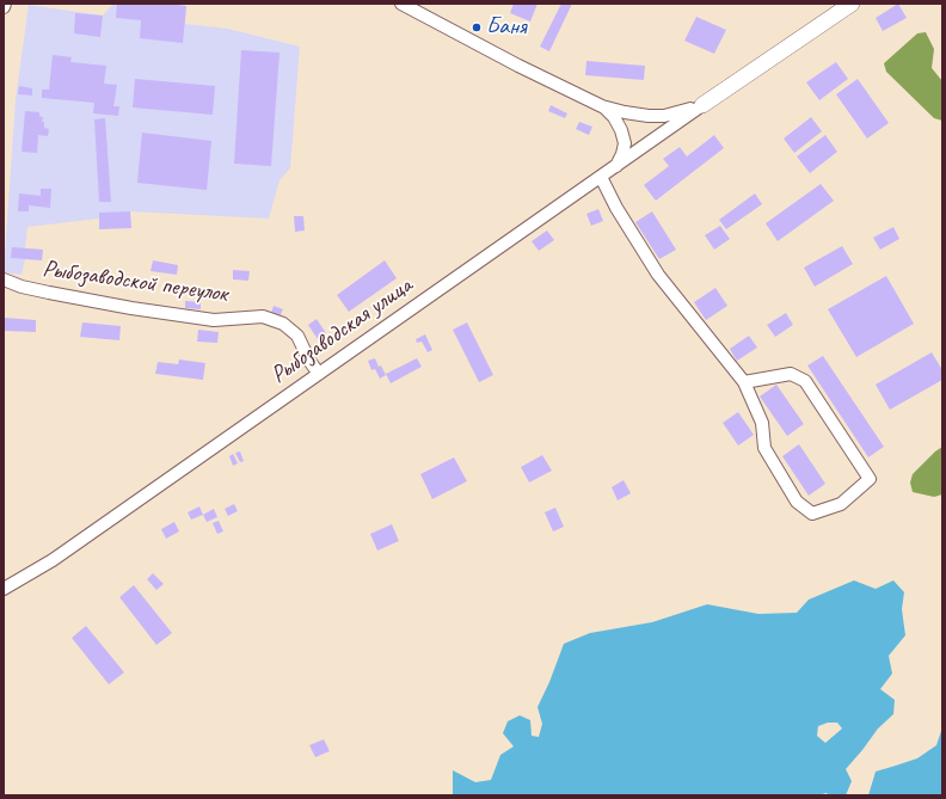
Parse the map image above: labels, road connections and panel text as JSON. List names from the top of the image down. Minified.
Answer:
{"streets":{"street":["Рыбозаводской переулок","Рыбозаводская улица"]},"crossings":[["Рыбозаводской переулок","Рыбозаводская улица"]],"places":["Баня"]}
